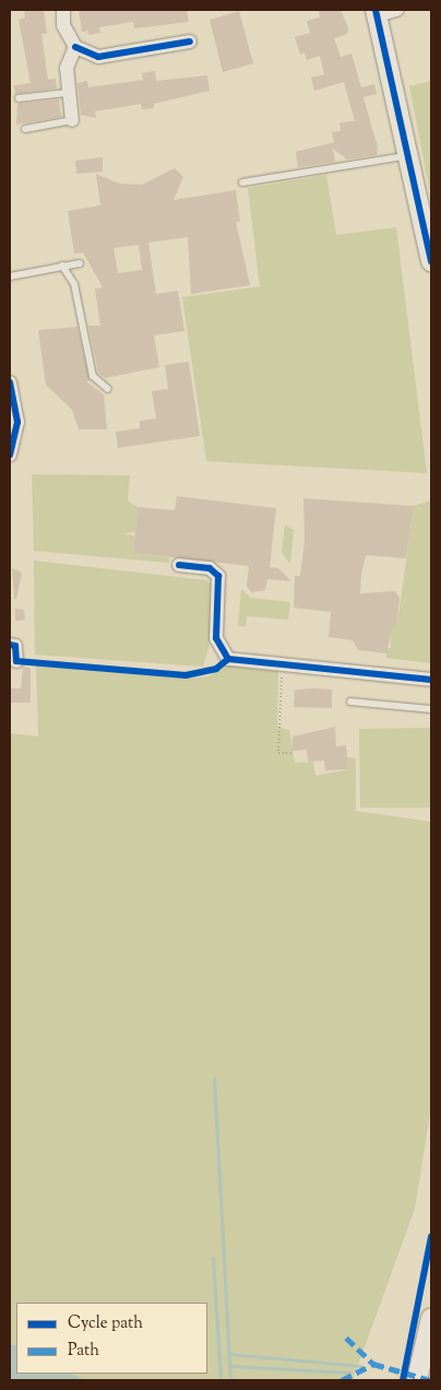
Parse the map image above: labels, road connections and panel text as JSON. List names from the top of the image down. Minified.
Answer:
{"legend":["Cycle path","Path"]}
